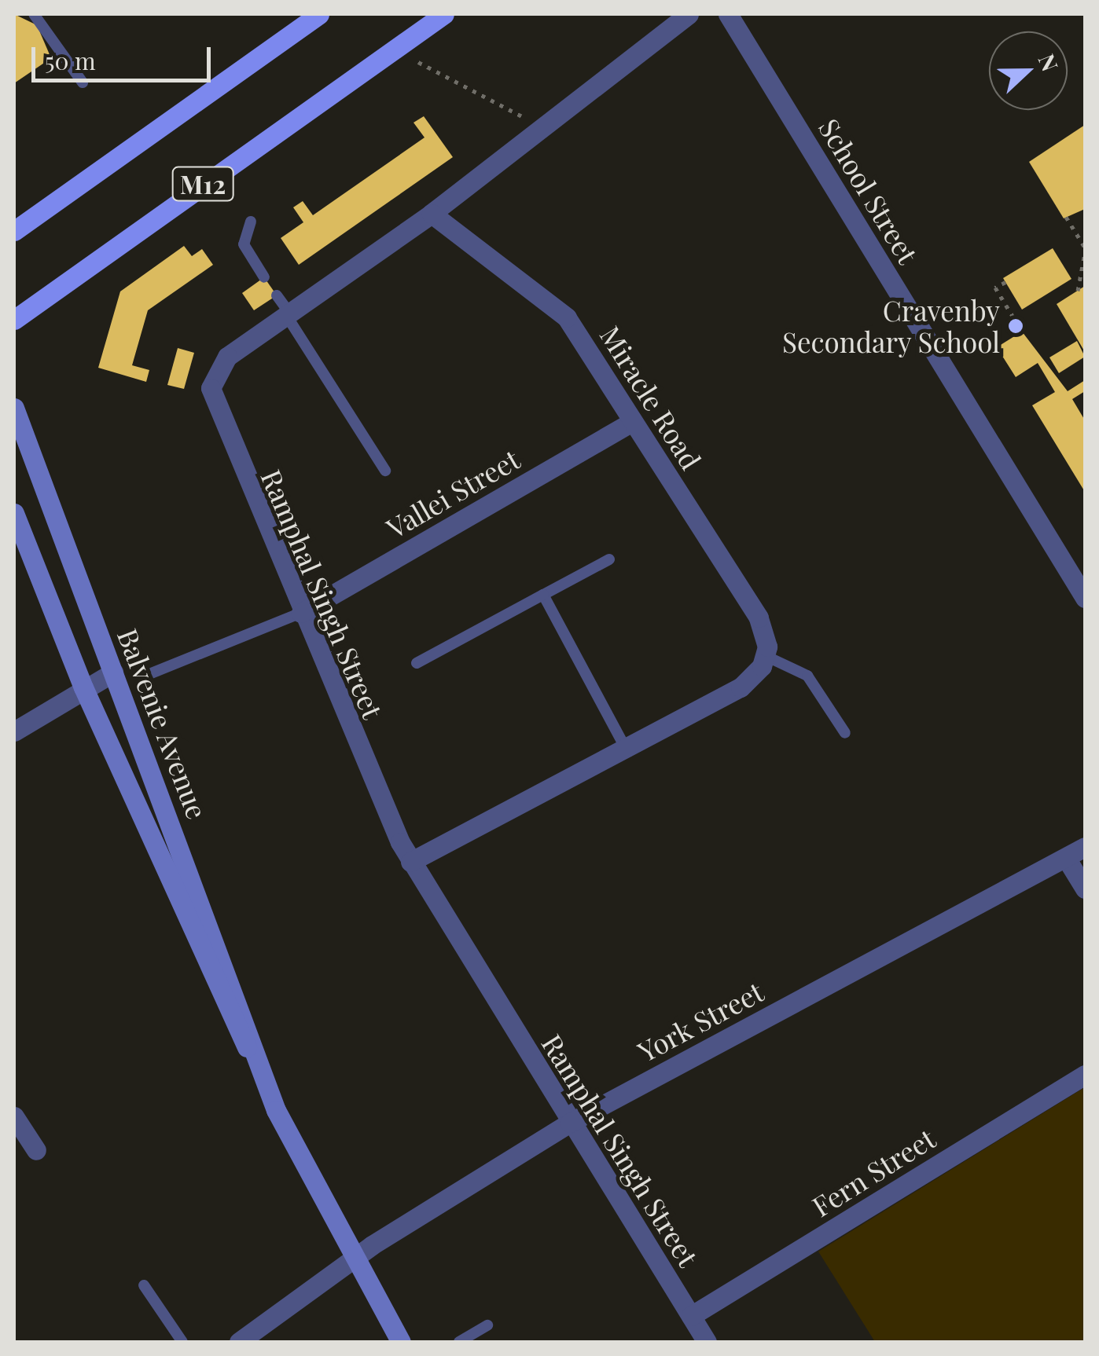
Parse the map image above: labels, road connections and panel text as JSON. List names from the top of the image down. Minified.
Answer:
{"streets":{"main road":["M12"],"street":["School Street","Miracle Road","Vallei Street","Ramphal Singh Street","Balvenie Avenue","York Street","Fern Street"]},"crossings":[["Miracle Road","Vallei Street"],["Miracle Road","Ramphal Singh Street"],["Vallei Street","Ramphal Singh Street"],["Ramphal Singh Street","York Street"],["Ramphal Singh Street","Fern Street"],["Balvenie Avenue","York Street"]],"places":["Cravenby Secondary School"],"scale_bar":"50 m","north":"right"}
